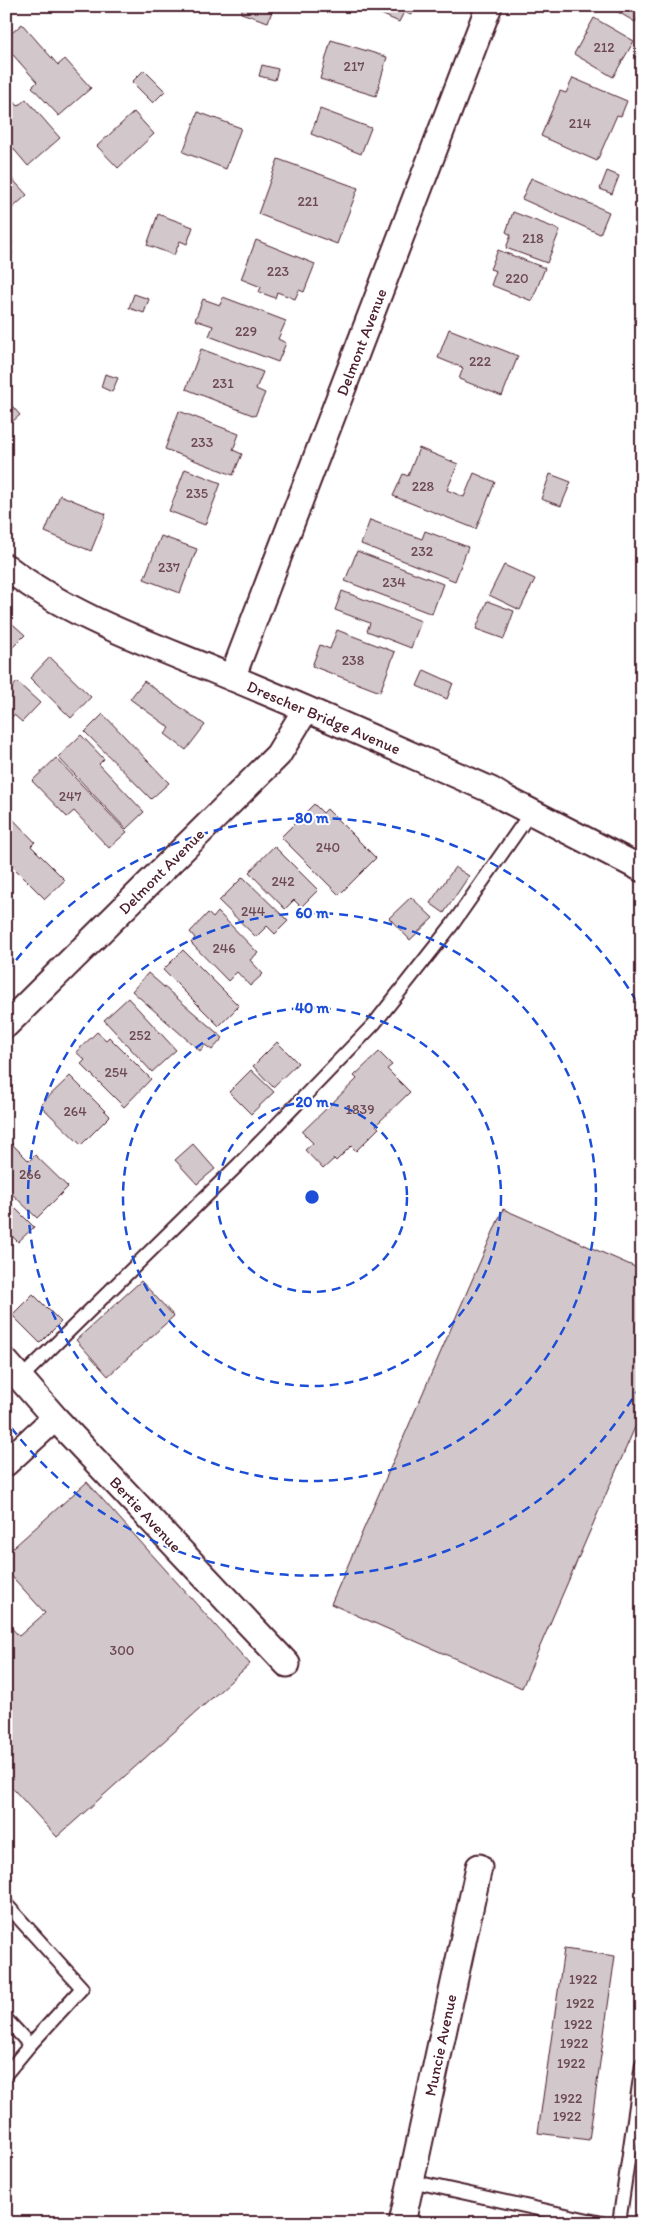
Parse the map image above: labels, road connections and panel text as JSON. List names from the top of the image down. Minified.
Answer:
{"streets":{"street":["Delmont Avenue","Drescher Bridge Avenue","Bertie Avenue","Muncie Avenue"]},"crossings":[["Delmont Avenue","Drescher Bridge Avenue"]],"house_numbers":["212","217","214","221","218","223","220","229","222","231","233","228","235","232","237","234","238","247","240","242","244","246","252","254","1839","264","266","300","1922","1922","1922","1922","1922","1922","1922"],"rings":["80 m","60 m","40 m","20 m"]}
